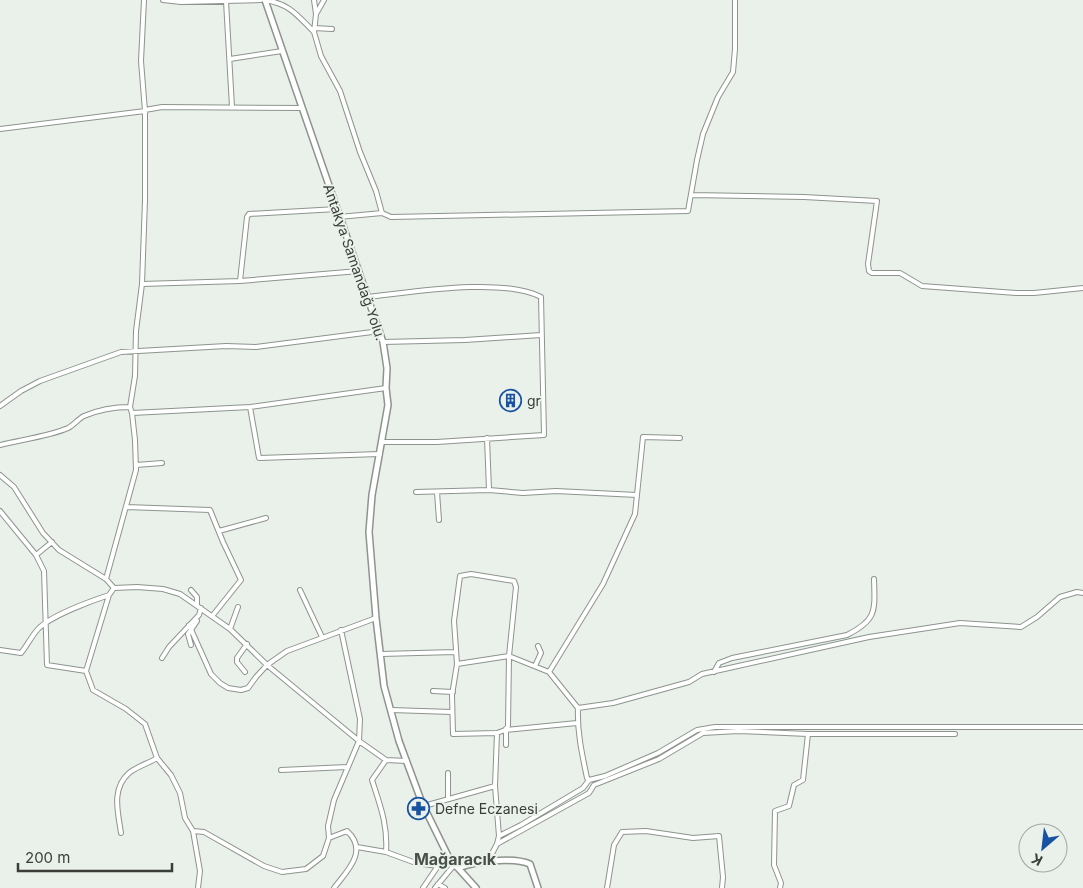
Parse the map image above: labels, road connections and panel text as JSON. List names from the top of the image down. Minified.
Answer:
{"streets":{"street":["Antakya Samandağ Yolu."]},"districts":["Mağaracık"],"places":{"building":["gr"],"pharmacy":["Defne Eczanesi"]},"scale_bar":"200 m","north":"bottom left"}
